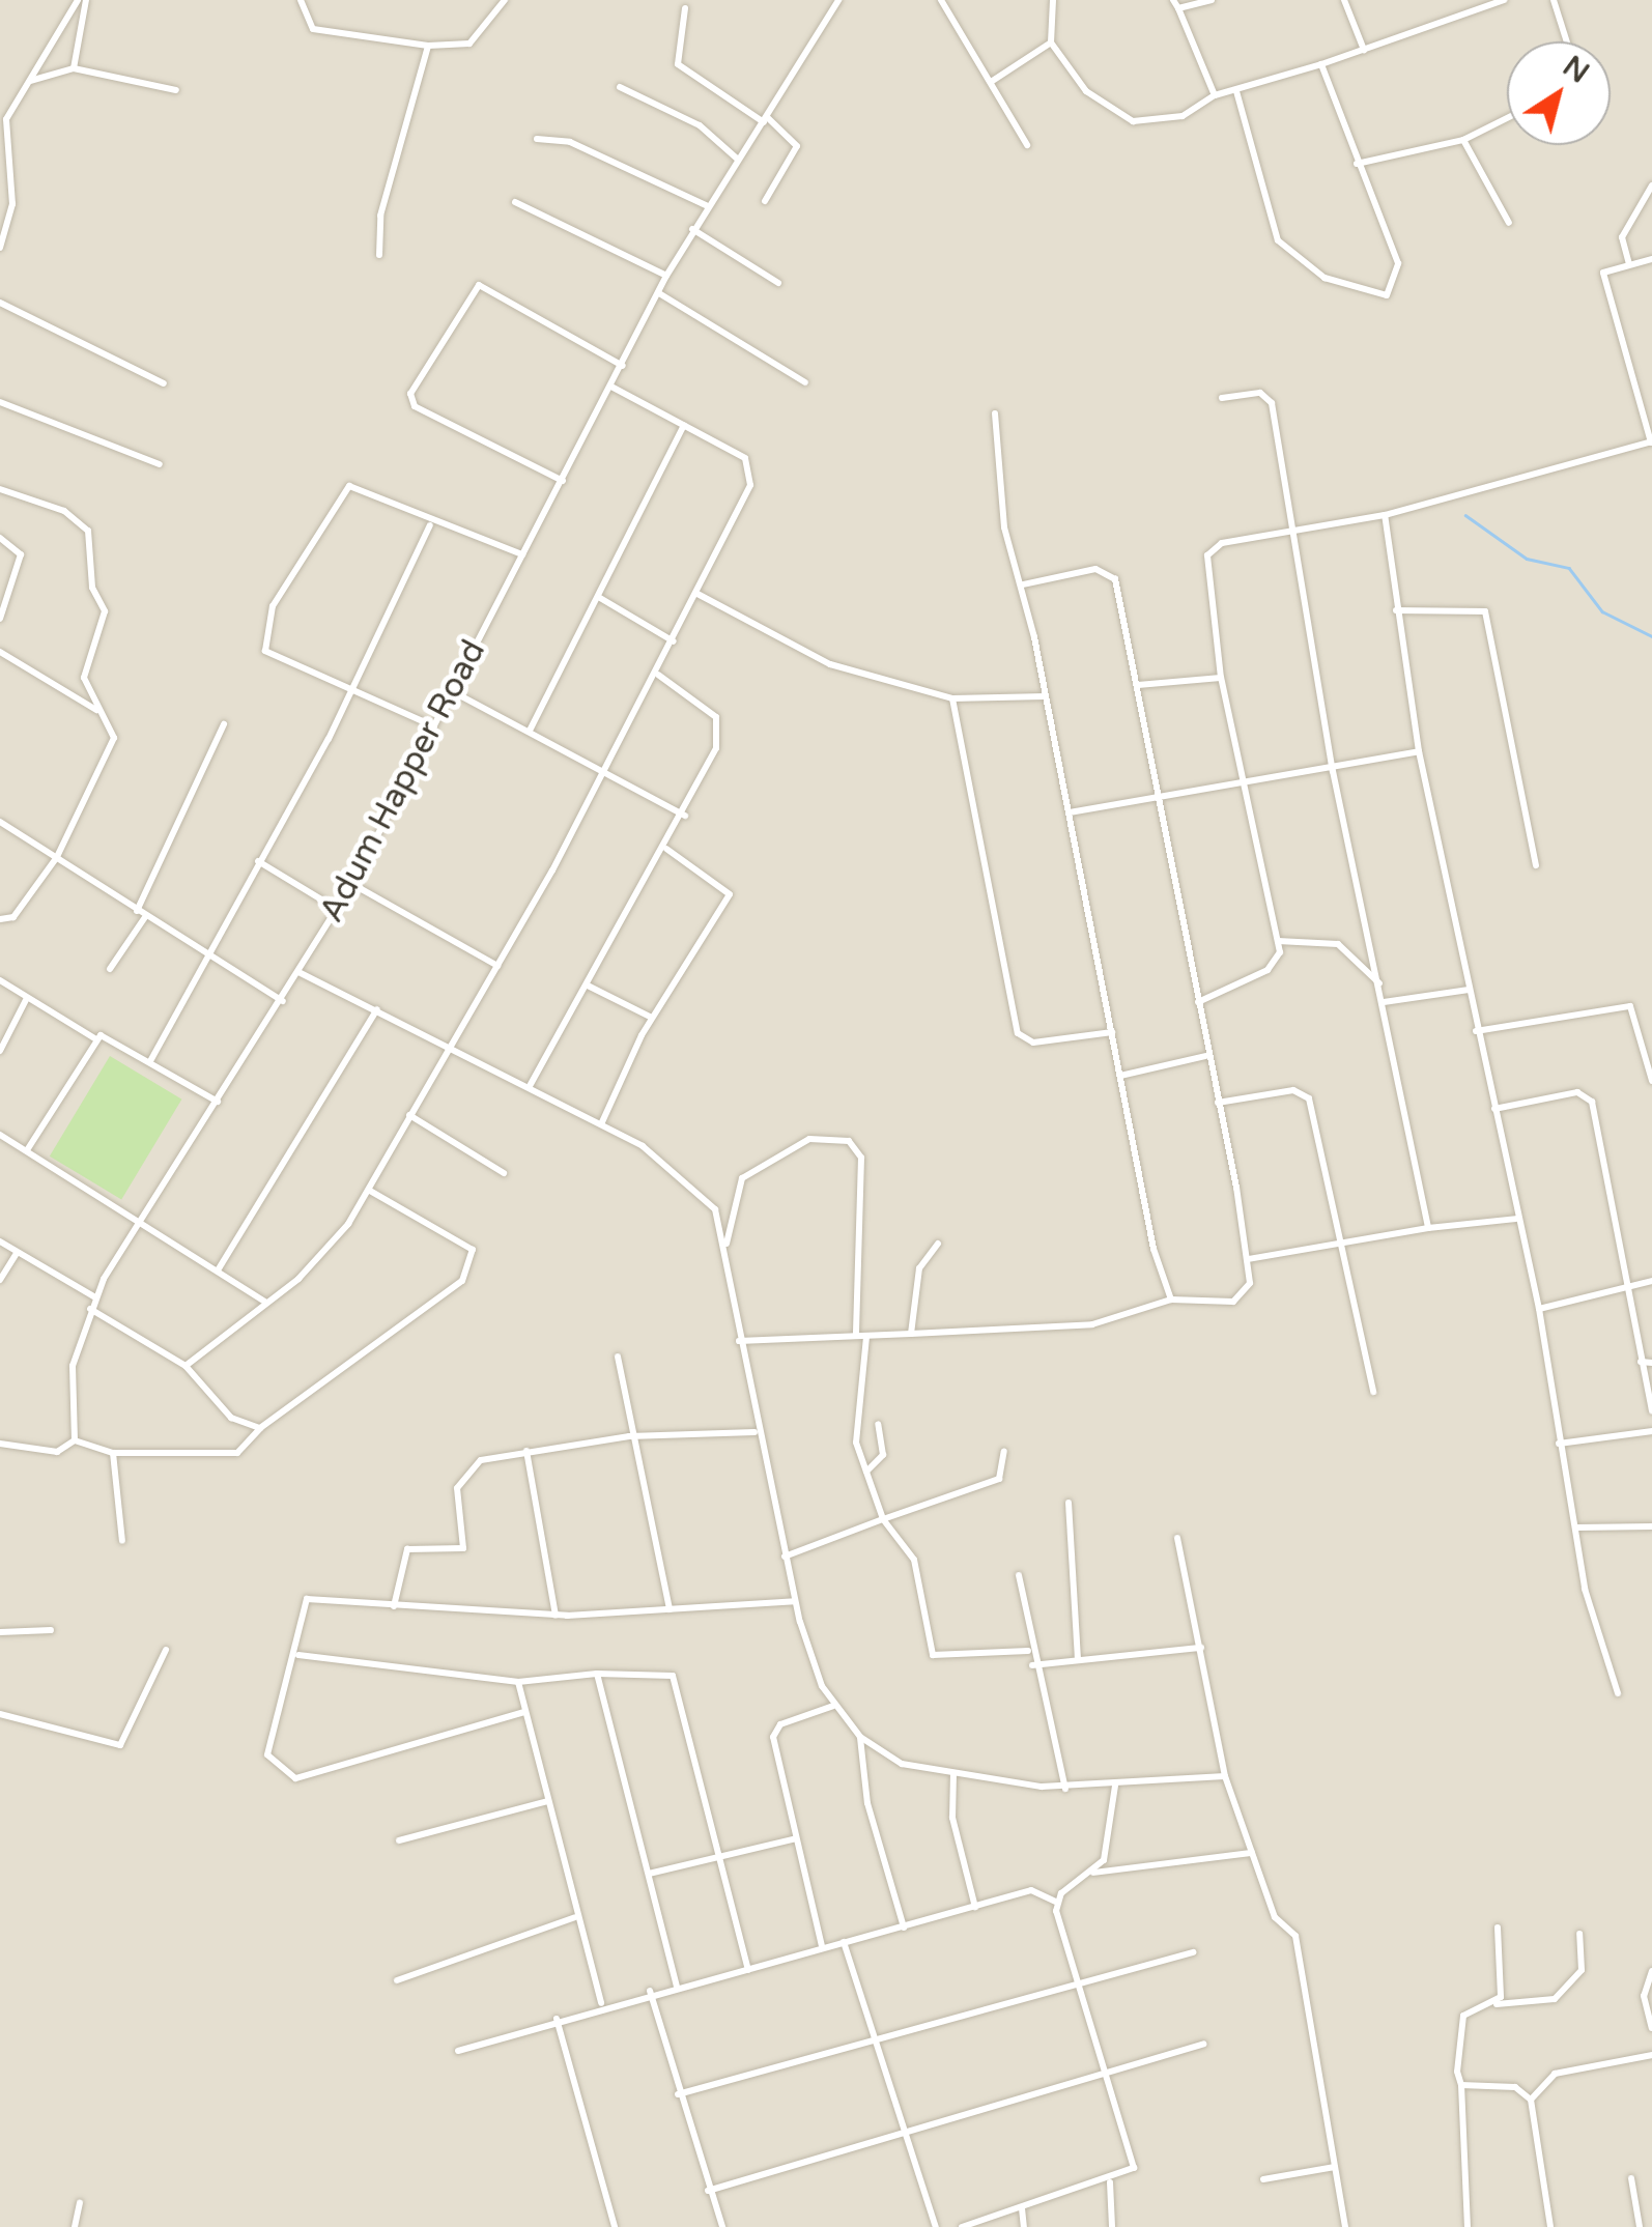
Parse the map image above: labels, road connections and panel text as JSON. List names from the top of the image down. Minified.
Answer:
{"streets":{"street":["Adum Happer Road"]},"north":"top right"}
